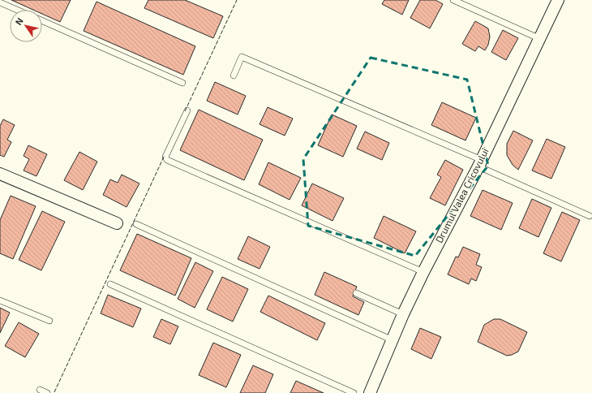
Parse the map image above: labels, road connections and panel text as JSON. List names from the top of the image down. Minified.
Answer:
{"streets":{"street":["Drumul Valea Cricovului"]},"north":"top left"}
